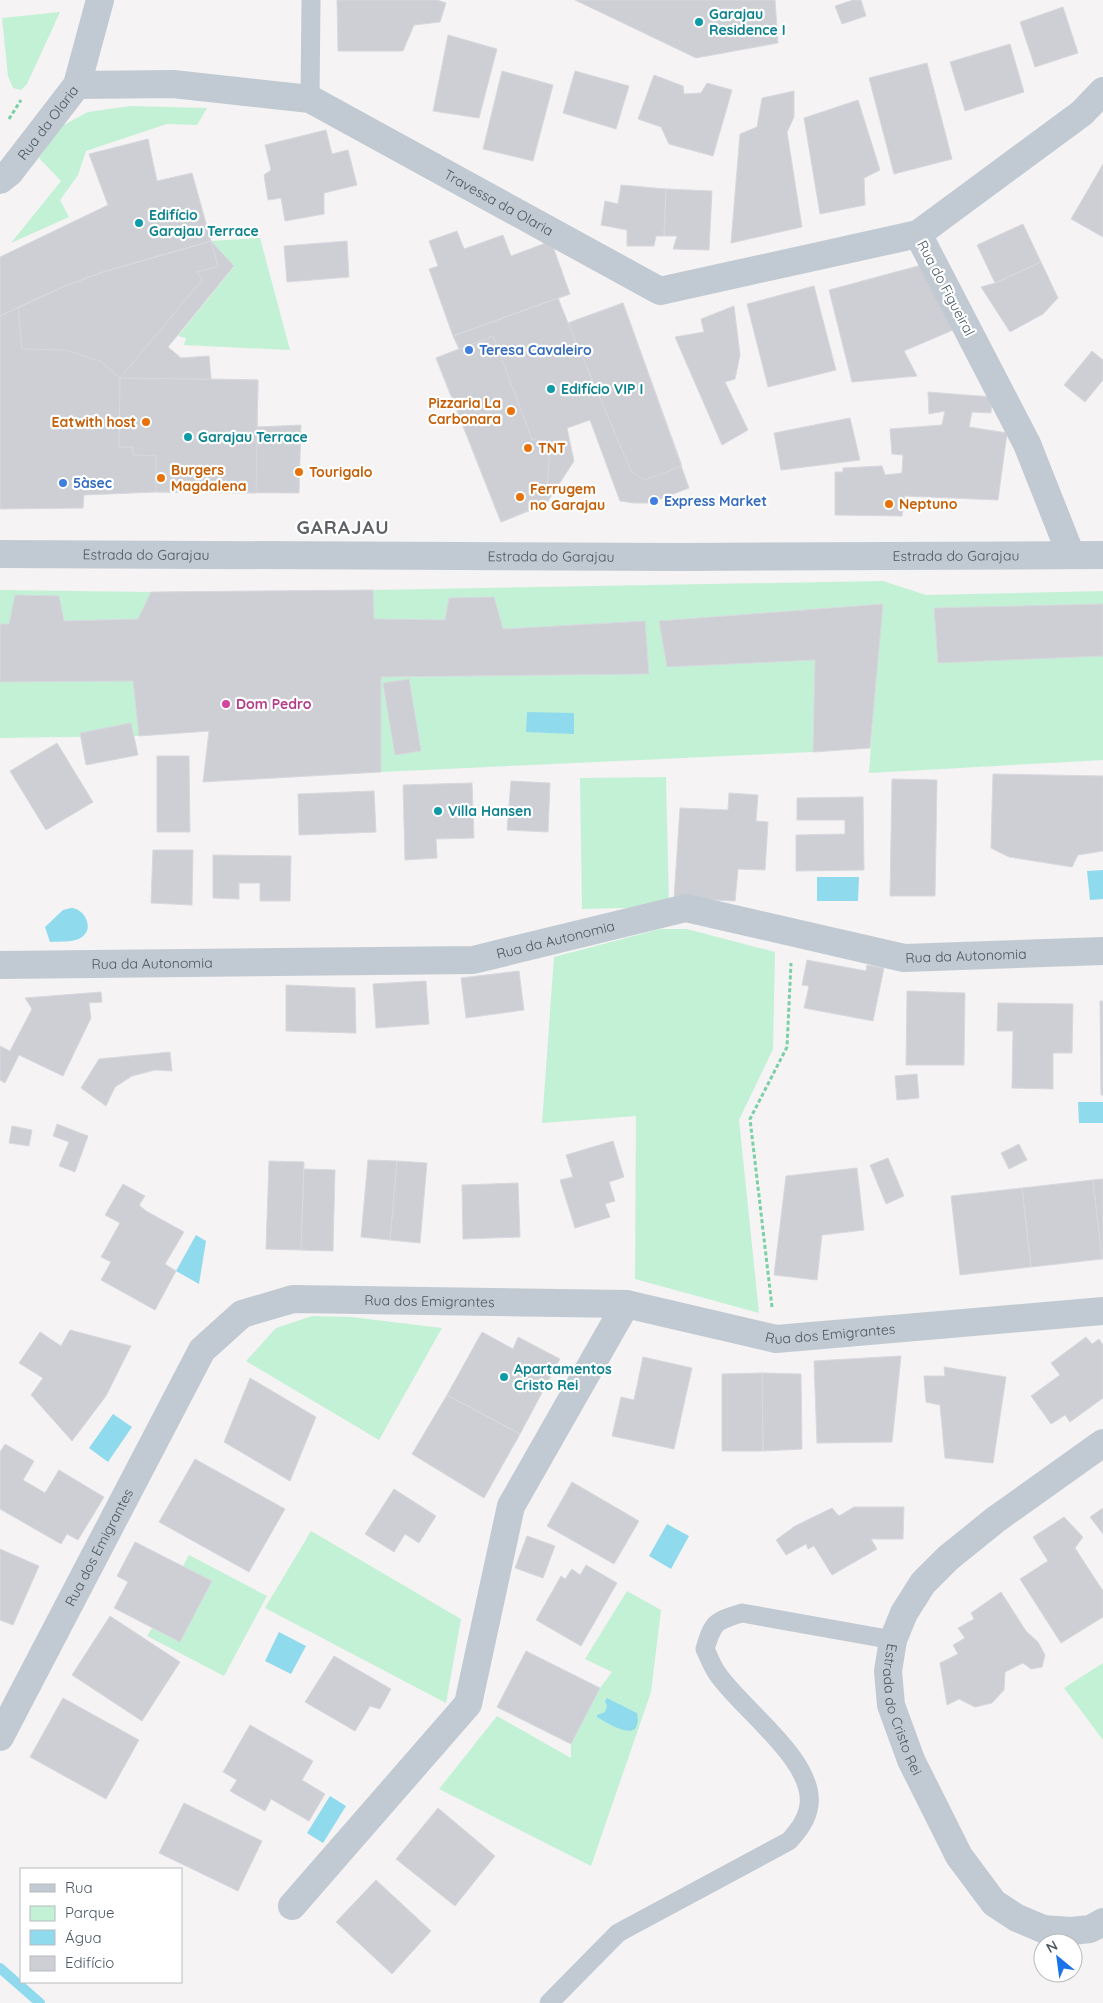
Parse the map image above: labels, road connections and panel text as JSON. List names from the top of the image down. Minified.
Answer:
{"streets":{"street":["Rua da Olaria","Travessa da Olaria","Rua do Figueiral","Estrada do Garajau","Rua da Autonomia","Rua dos Emigrantes","Estrada do Cristo Rei"]},"crossings":[["Rua da Olaria","Travessa da Olaria"],["Travessa da Olaria","Rua do Figueiral"],["Rua do Figueiral","Estrada do Garajau"]],"districts":["GARAJAU"],"places":["Garajau Residence I","Edifício Garajau Terrace","Teresa Cavaleiro","Edifício VIP I","Pizzaria La Carbonara","Eatwith host","Garajau Terrace","TNT","Tourigalo","Burgers Magdalena","5àsec","Ferrugem no Garajau","Express Market","Neptuno","Dom Pedro","Villa Hansen","Apartamentos Cristo Rei"],"legend":["Rua","Parque","Água","Edifício"],"north":"top left"}
